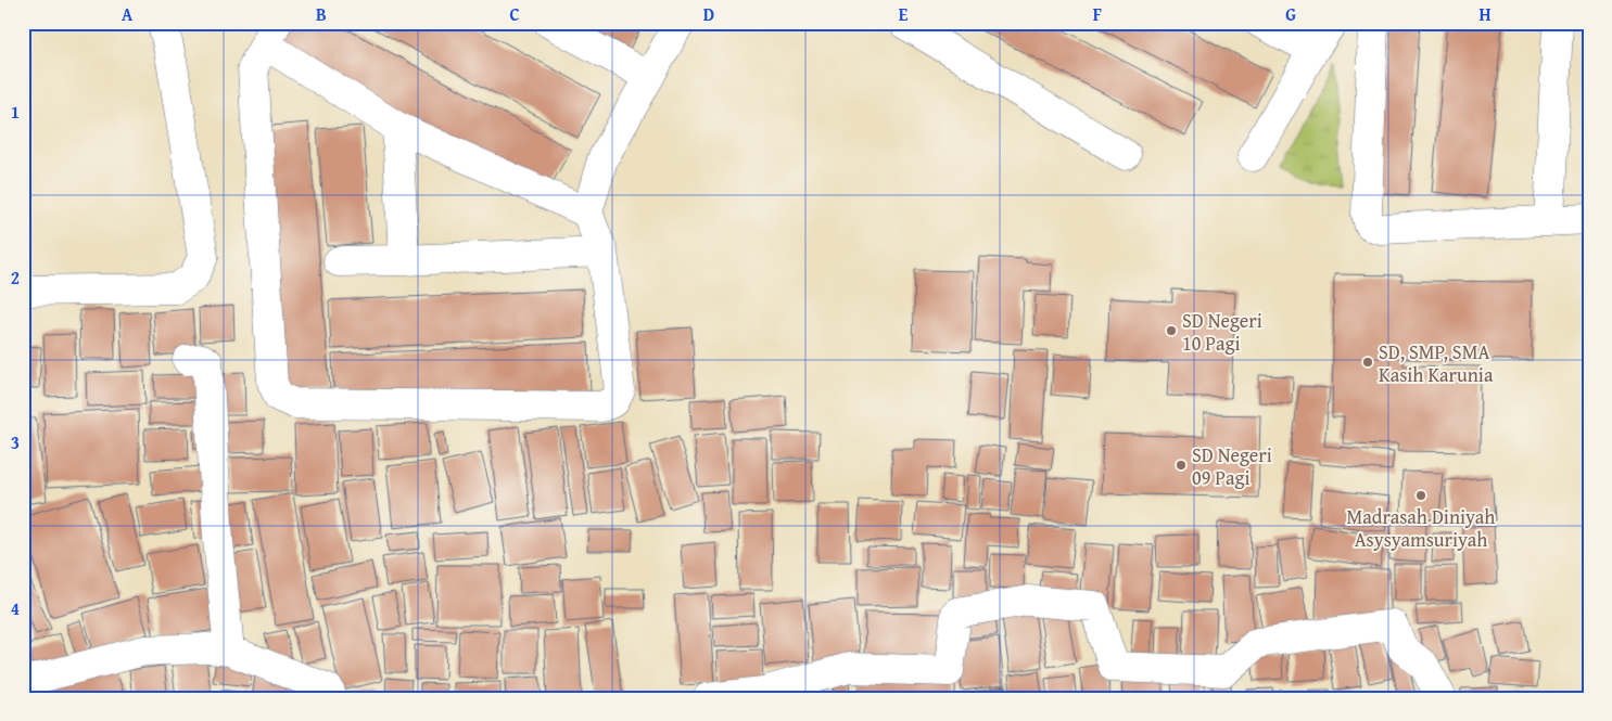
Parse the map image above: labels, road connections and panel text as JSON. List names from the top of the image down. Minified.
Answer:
{"places":["SD Negeri 10 Pagi","SD, SMP, SMA Kasih Karunia","SD Negeri 09 Pagi","Madrasah Diniyah Asysyamsuriyah"],"grid":{"columns":["A","B","C","D","E","F","G","H"],"rows":["1","2","3","4"]}}
